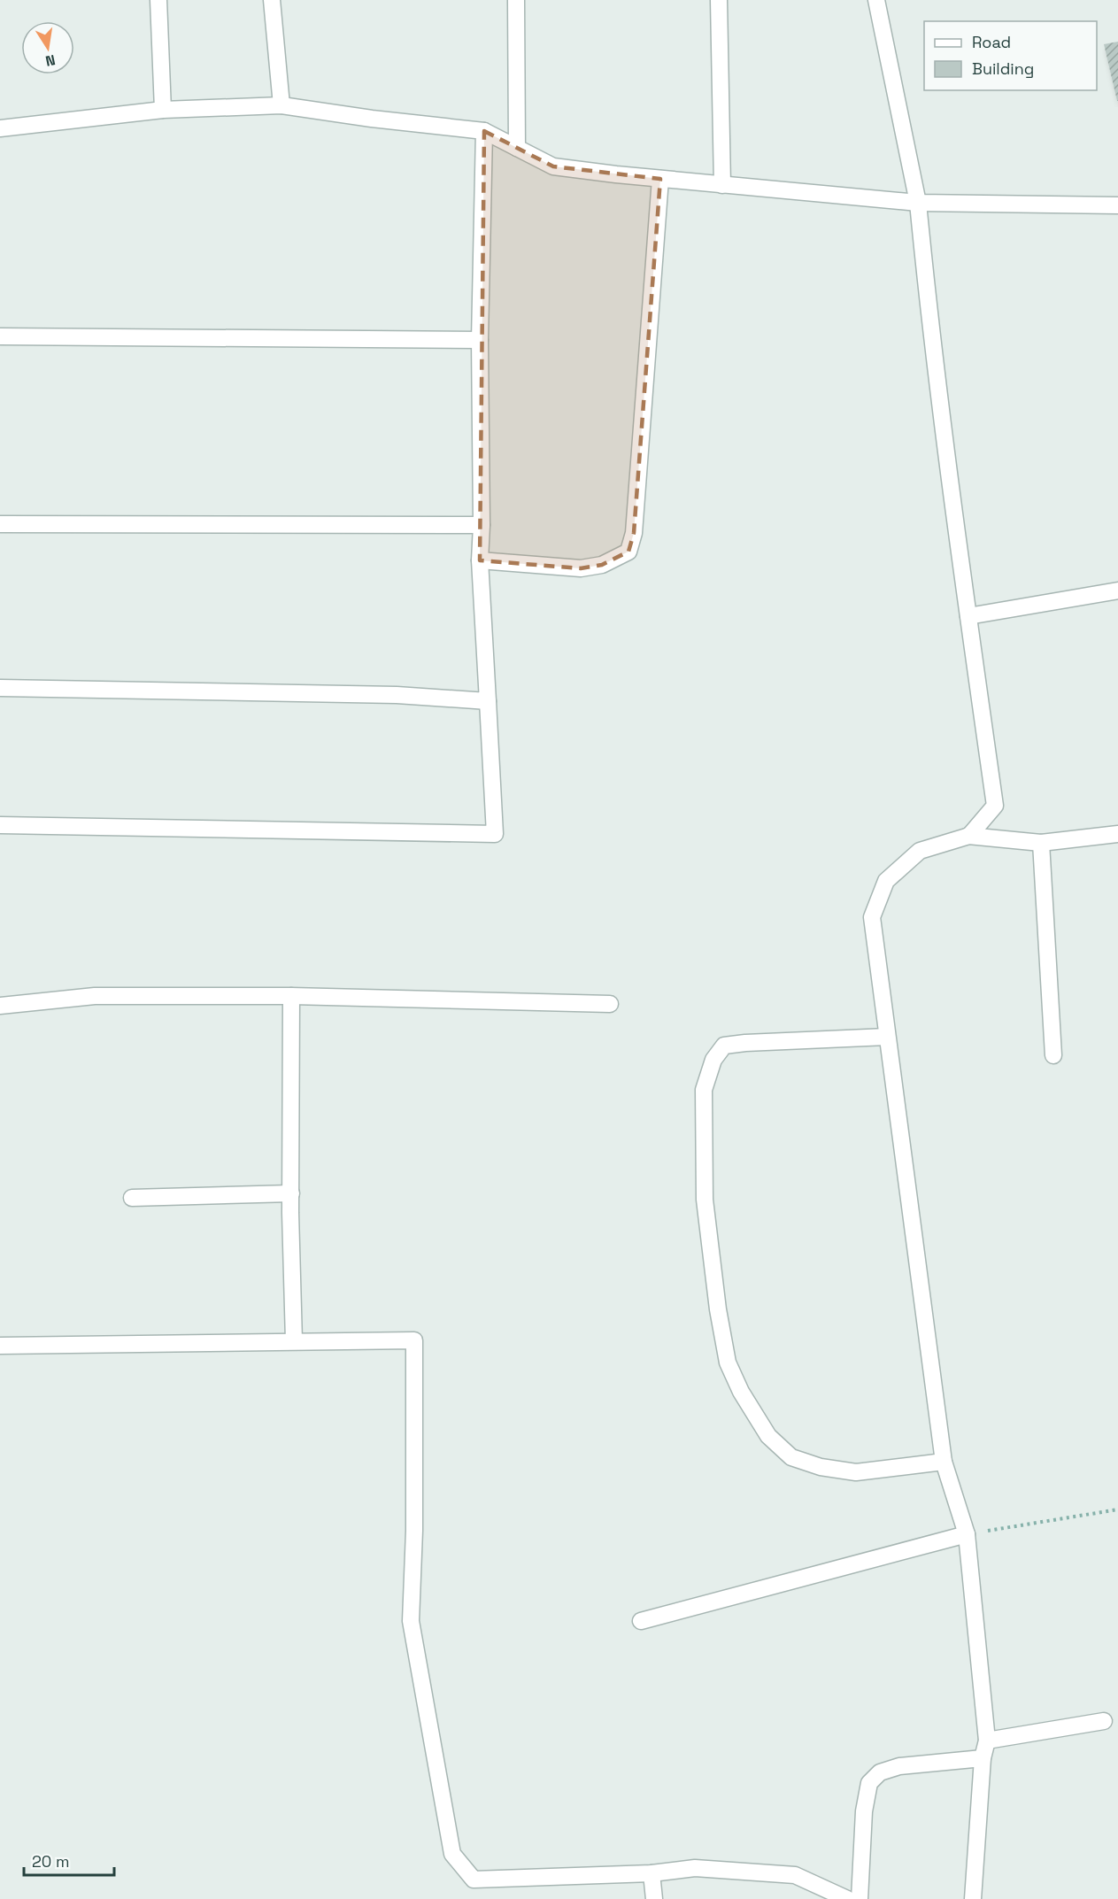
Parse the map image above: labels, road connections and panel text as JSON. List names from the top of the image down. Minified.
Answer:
{"legend":["Road","Building"],"scale_bar":"20 m","north":"bottom"}
